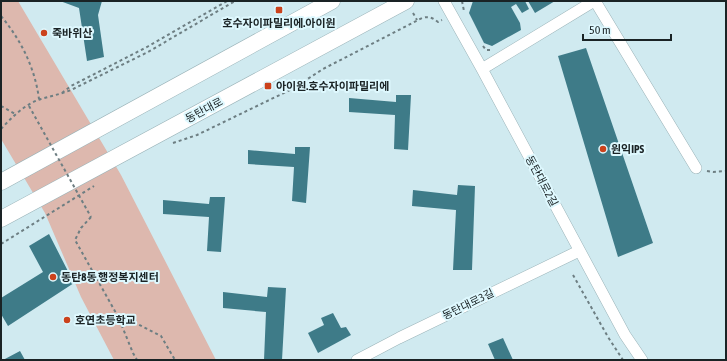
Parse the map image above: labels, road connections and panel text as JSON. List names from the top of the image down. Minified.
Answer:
{"streets":{"main road":["동탄대로"],"street":["동탄대로2길","동탄대로3길"]},"crossings":[["동탄대로2길","동탄대로3길"]],"places":{"transit":["호수자이파밀리에.아이원","아이원.호수자이파밀리에"],"other":["죽바위산","원익IPS","동탄8동 행정복지센터","호연초등학교"]},"scale_bar":"50 m"}
